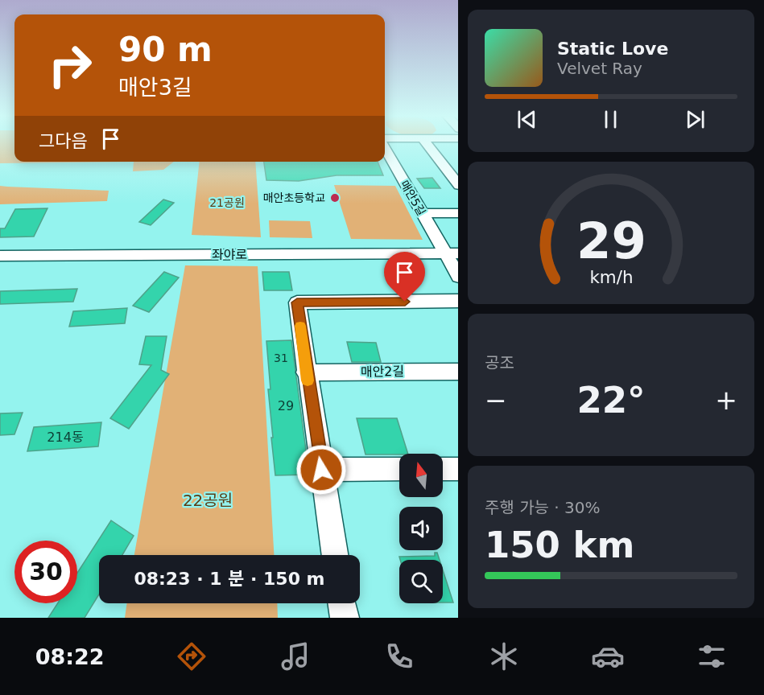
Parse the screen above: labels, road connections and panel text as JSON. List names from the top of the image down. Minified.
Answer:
{"streets":{"street":["매안5길","좌야로","매안2길"]},"crossings":[["매안5길","좌야로"]],"parks":["21공원","22공원"],"places":["매안초등학교"],"house_numbers":["31","29","214동"],"north":"top","page":{"turn":["90 m","매안3길"],"song":["Static Love","Velvet Ray"],"then":"그다음","tile":["공조",["주행 가능 · 30%","150 km"]],"heat":["−","22°","+"],"limit":"30","trip":"08:23 · 1 분 · 150 m","tabs":"08:22","gauge":["29","km/h"]}}
